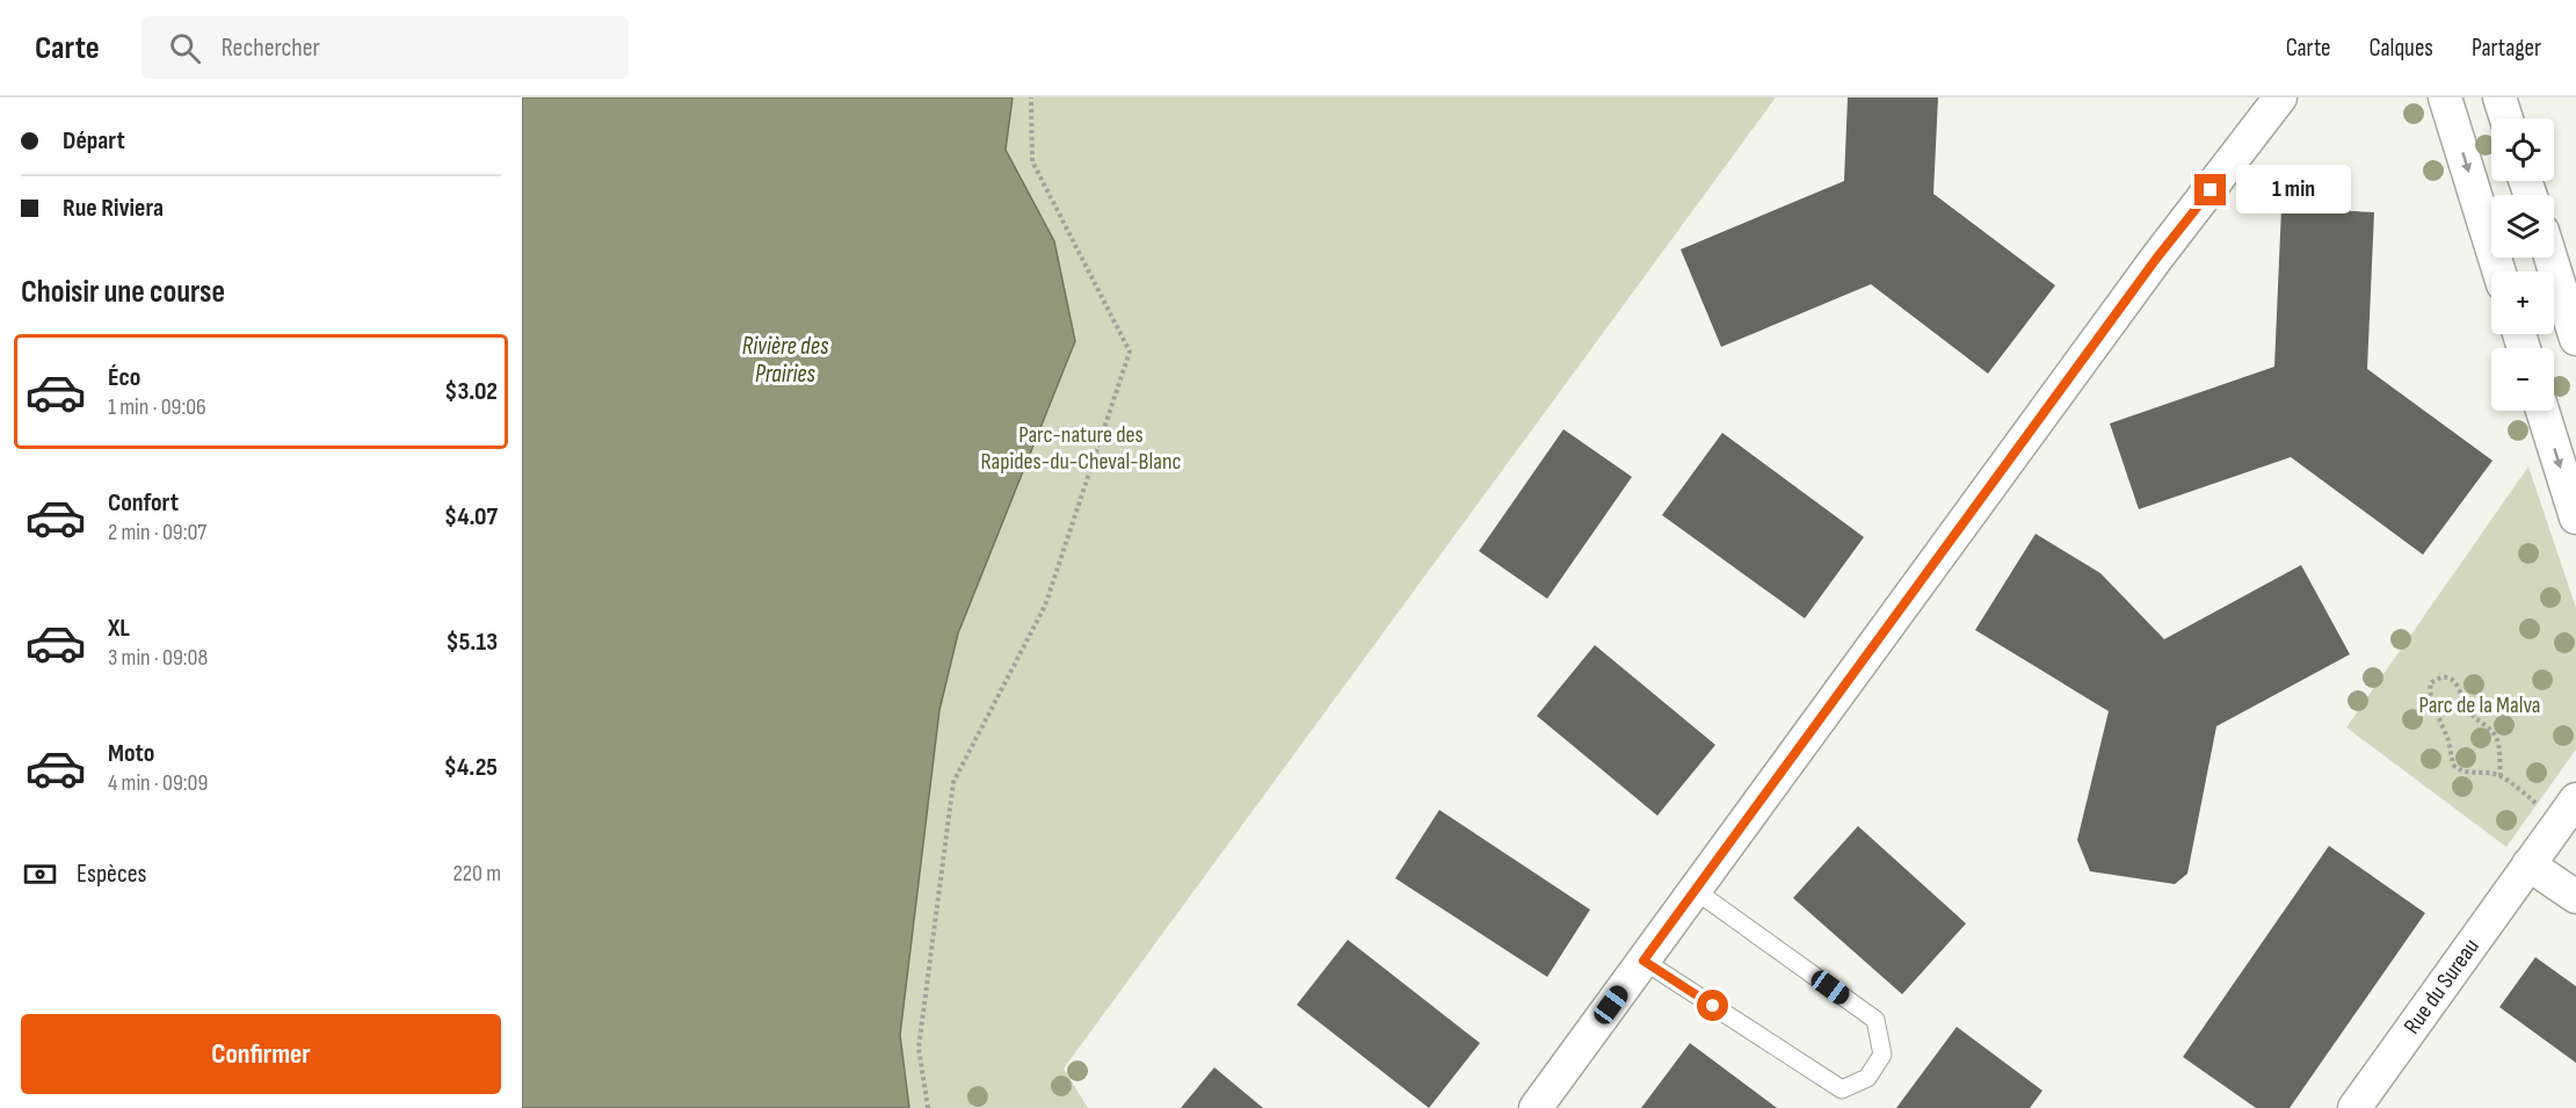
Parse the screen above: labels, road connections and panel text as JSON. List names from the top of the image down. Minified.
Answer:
{"streets":{"street":["Rue du Sureau"]},"water":["Rivière des Prairies"],"parks":["Parc-nature des Rapides-du-Cheval-Blanc","Parc de la Malva"],"page":{"header":"Carte","search":"Rechercher","nav":["Carte","Calques","Partager"],"banner":["Départ","Rue Riviera"],"map_buttons":["+","−"],"bubble":"1 min","heading":"Choisir une course","list":[{"name":"Éco","note":"1 min · 09:06","value":"$3.02"},{"name":"Confort","note":"2 min · 09:07","value":"$4.07"},{"name":"XL","note":"3 min · 09:08","value":"$5.13"},{"name":"Moto","note":"4 min · 09:09","value":"$4.25"}],"pay":["Espèces","220 m"],"buttons":"Confirmer"}}
